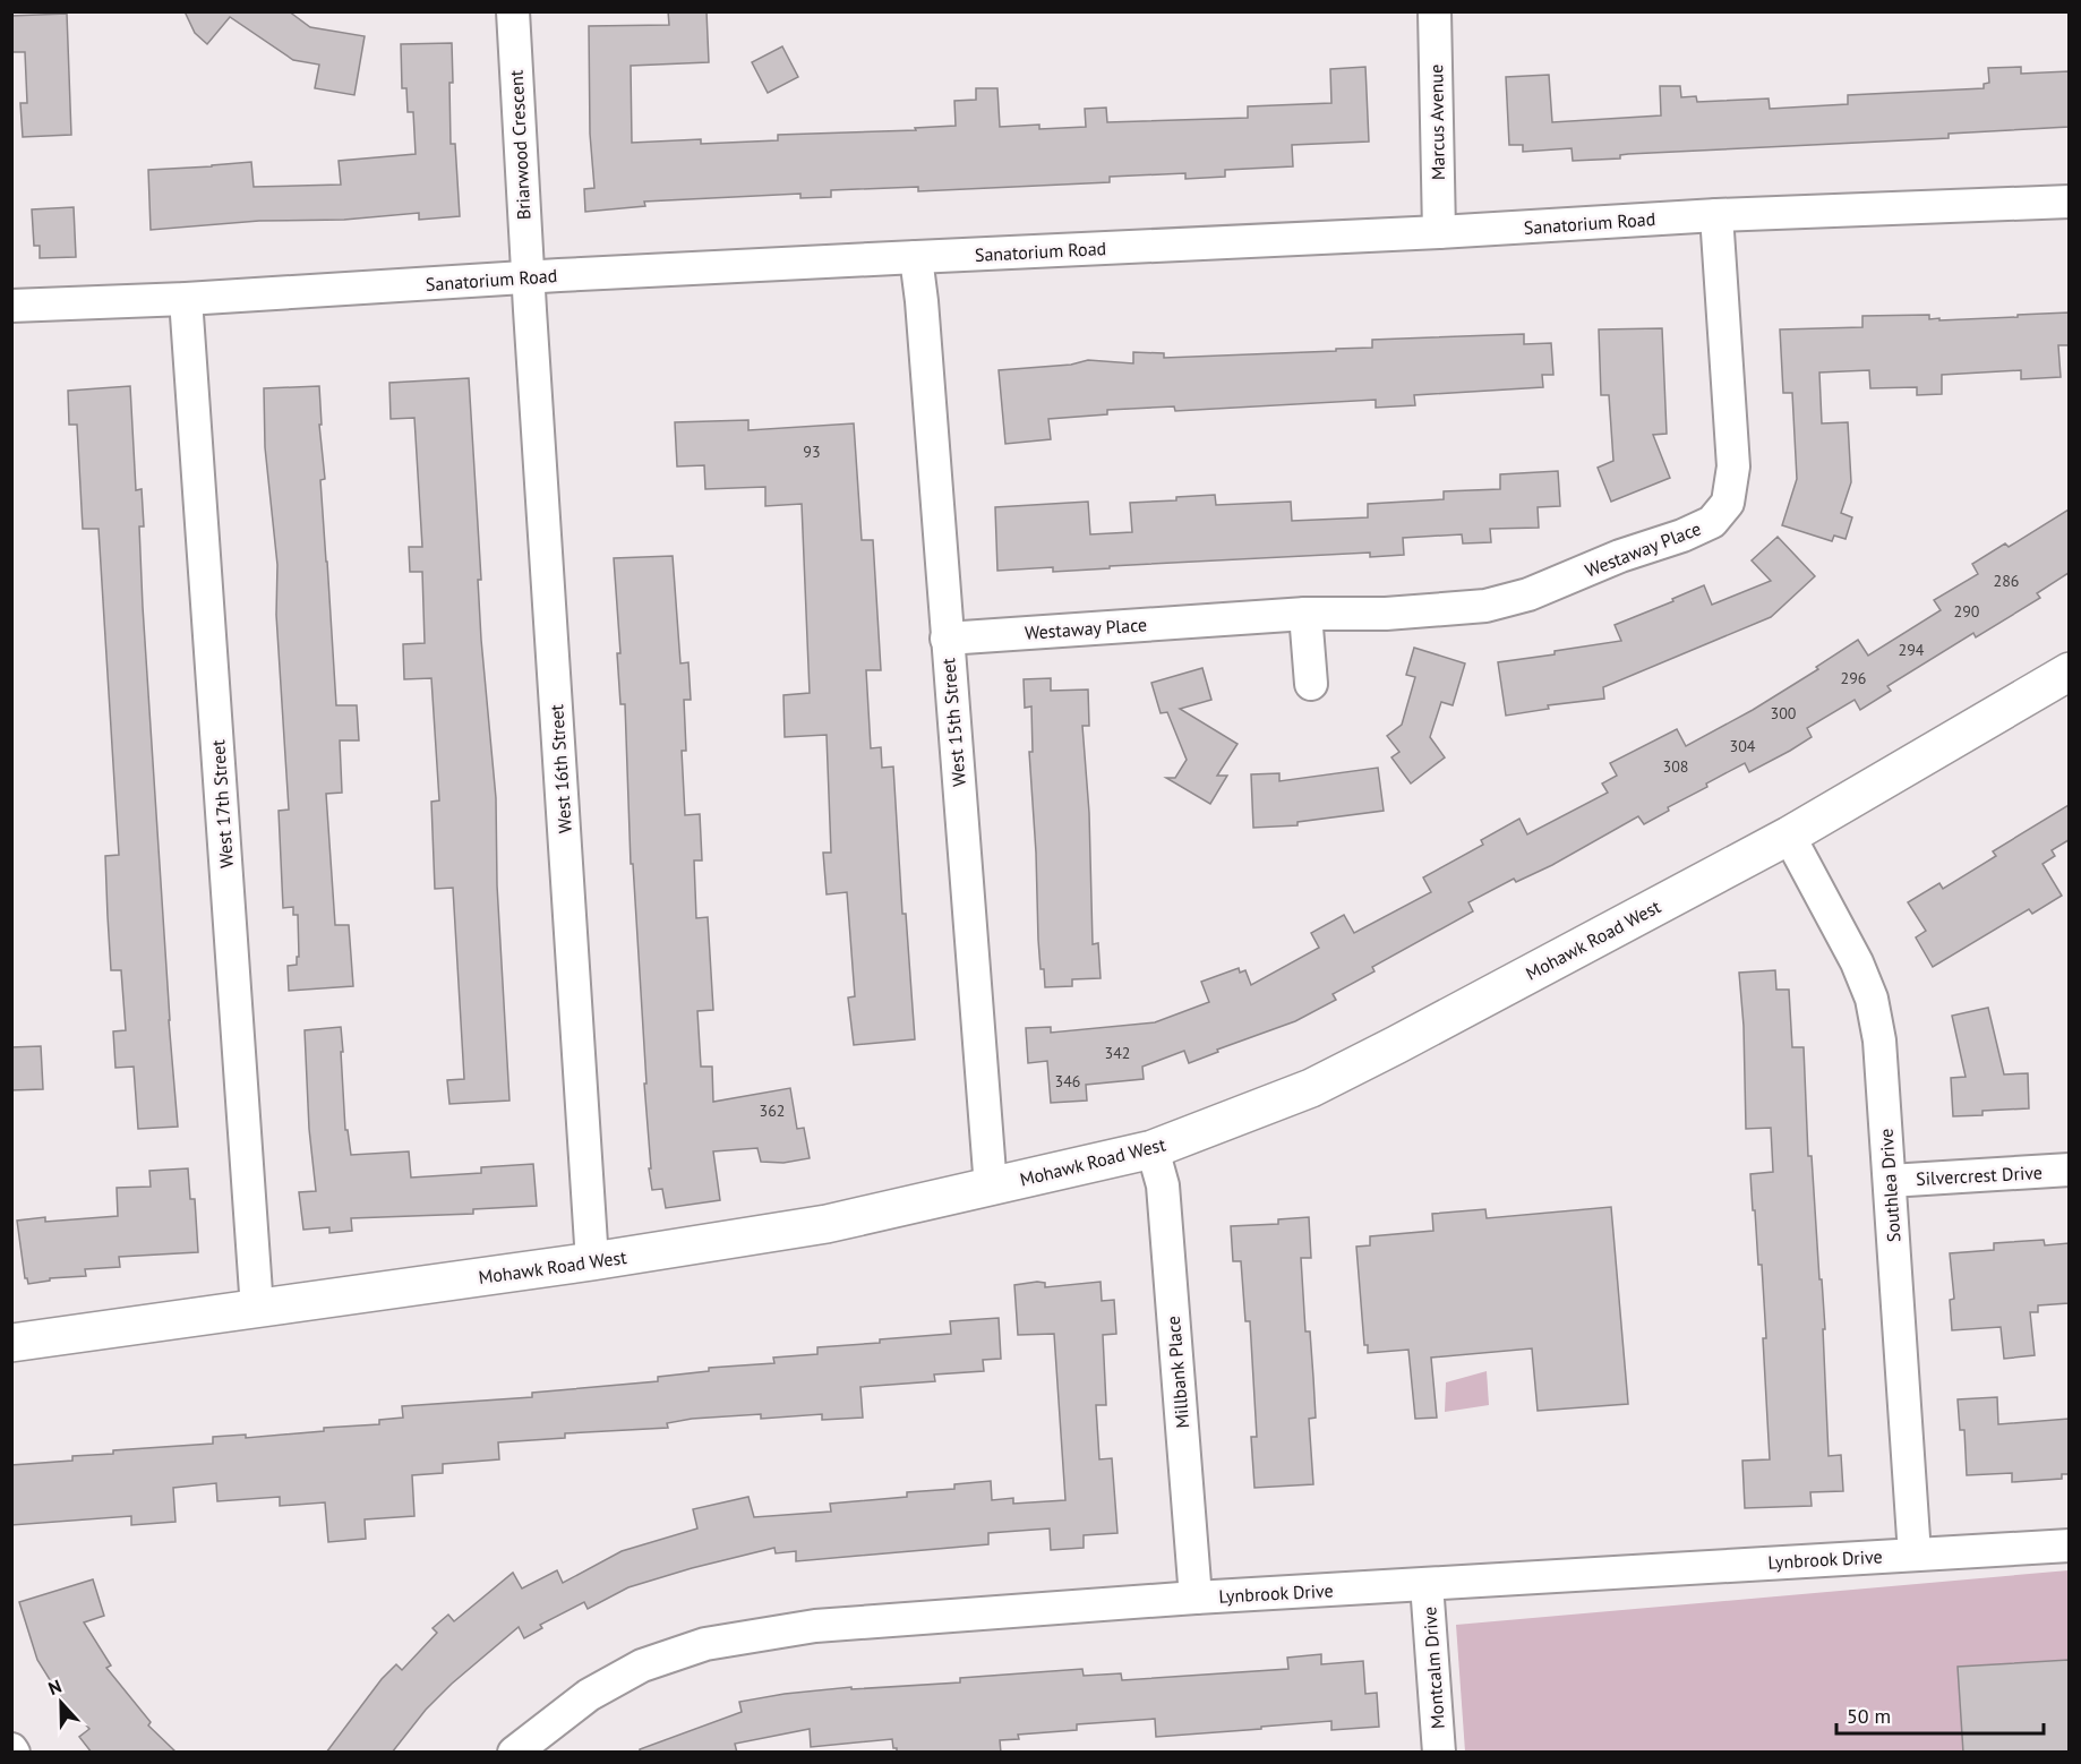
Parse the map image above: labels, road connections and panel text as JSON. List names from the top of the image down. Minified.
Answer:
{"streets":{"main road":["Mohawk Road West"],"street":["Marcus Avenue","Briarwood Crescent","Sanatorium Road","Westaway Place","West 15th Street","West 16th Street","West 17th Street","Silvercrest Drive","Southlea Drive","Millbank Place","Lynbrook Drive","Montcalm Drive"]},"crossings":[["Marcus Avenue","Sanatorium Road"],["Briarwood Crescent","Sanatorium Road"],["Briarwood Crescent","West 16th Street"],["Sanatorium Road","Westaway Place"],["Sanatorium Road","West 15th Street"],["Sanatorium Road","West 16th Street"],["Sanatorium Road","West 17th Street"],["Westaway Place","West 15th Street"],["West 15th Street","Mohawk Road West"],["West 16th Street","Mohawk Road West"],["West 17th Street","Mohawk Road West"],["Mohawk Road West","Southlea Drive"],["Mohawk Road West","Millbank Place"],["Silvercrest Drive","Southlea Drive"],["Southlea Drive","Lynbrook Drive"],["Millbank Place","Lynbrook Drive"],["Lynbrook Drive","Montcalm Drive"]],"house_numbers":["93","286","290","294","296","300","304","308","342","346","362"],"scale_bar":"50 m","north":"top"}
